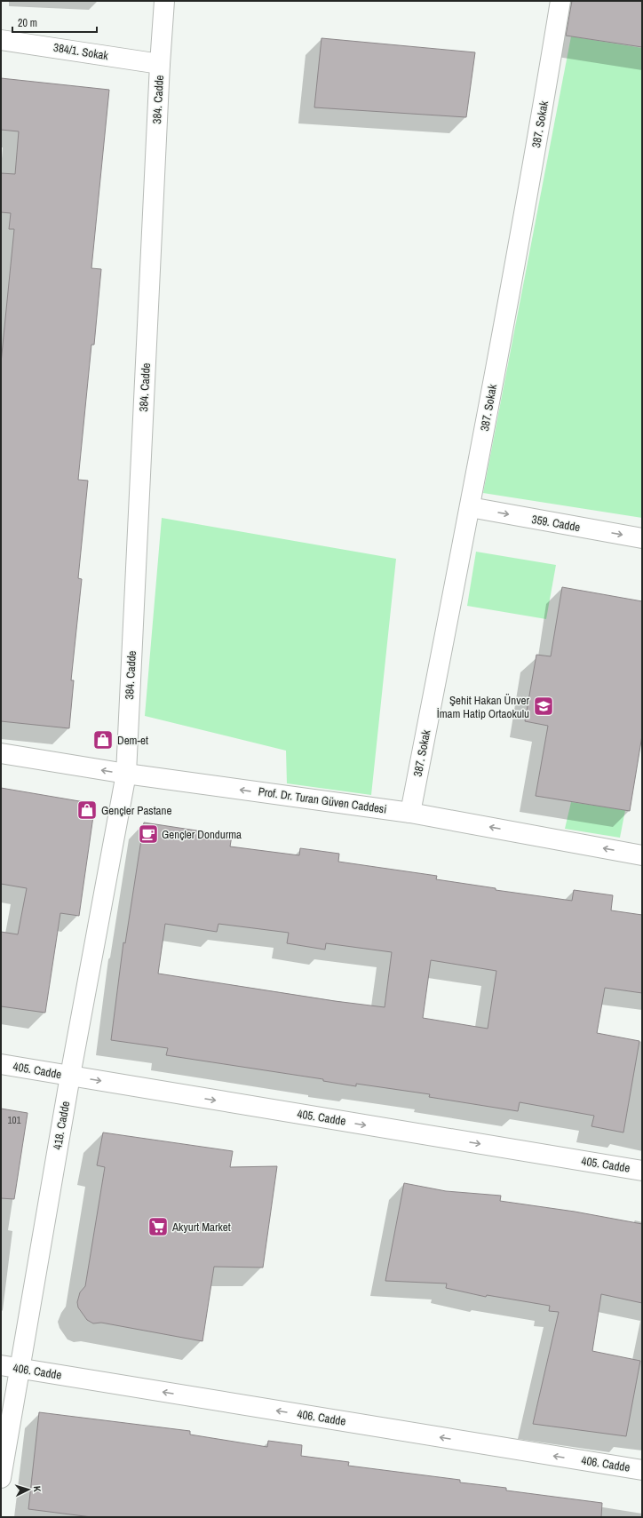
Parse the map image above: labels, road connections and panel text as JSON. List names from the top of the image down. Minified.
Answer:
{"streets":{"street":["384/1. Sokak","384. Cadde","387. Sokak","359. Cadde","Prof. Dr. Turan Güven Caddesi","405. Cadde","418. Cadde","406. Cadde"]},"crossings":[["384/1. Sokak","384. Cadde"],["384. Cadde","Prof. Dr. Turan Güven Caddesi"],["384. Cadde","418. Cadde"],["387. Sokak","359. Cadde"],["387. Sokak","Prof. Dr. Turan Güven Caddesi"],["Prof. Dr. Turan Güven Caddesi","418. Cadde"],["405. Cadde","418. Cadde"],["418. Cadde","406. Cadde"]],"one_way":["359. Cadde","Prof. Dr. Turan Güven Caddesi","405. Cadde","406. Cadde"],"places":{"school or university":["Şehit Hakan Ünver İmam Hatip Ortaokulu"],"shop":["Dem-et","Gençler Pastane"],"cafe":["Gençler Dondurma"],"supermarket":["Akyurt Market"]},"house_numbers":["101"],"scale_bar":"20 m","north":"right"}
